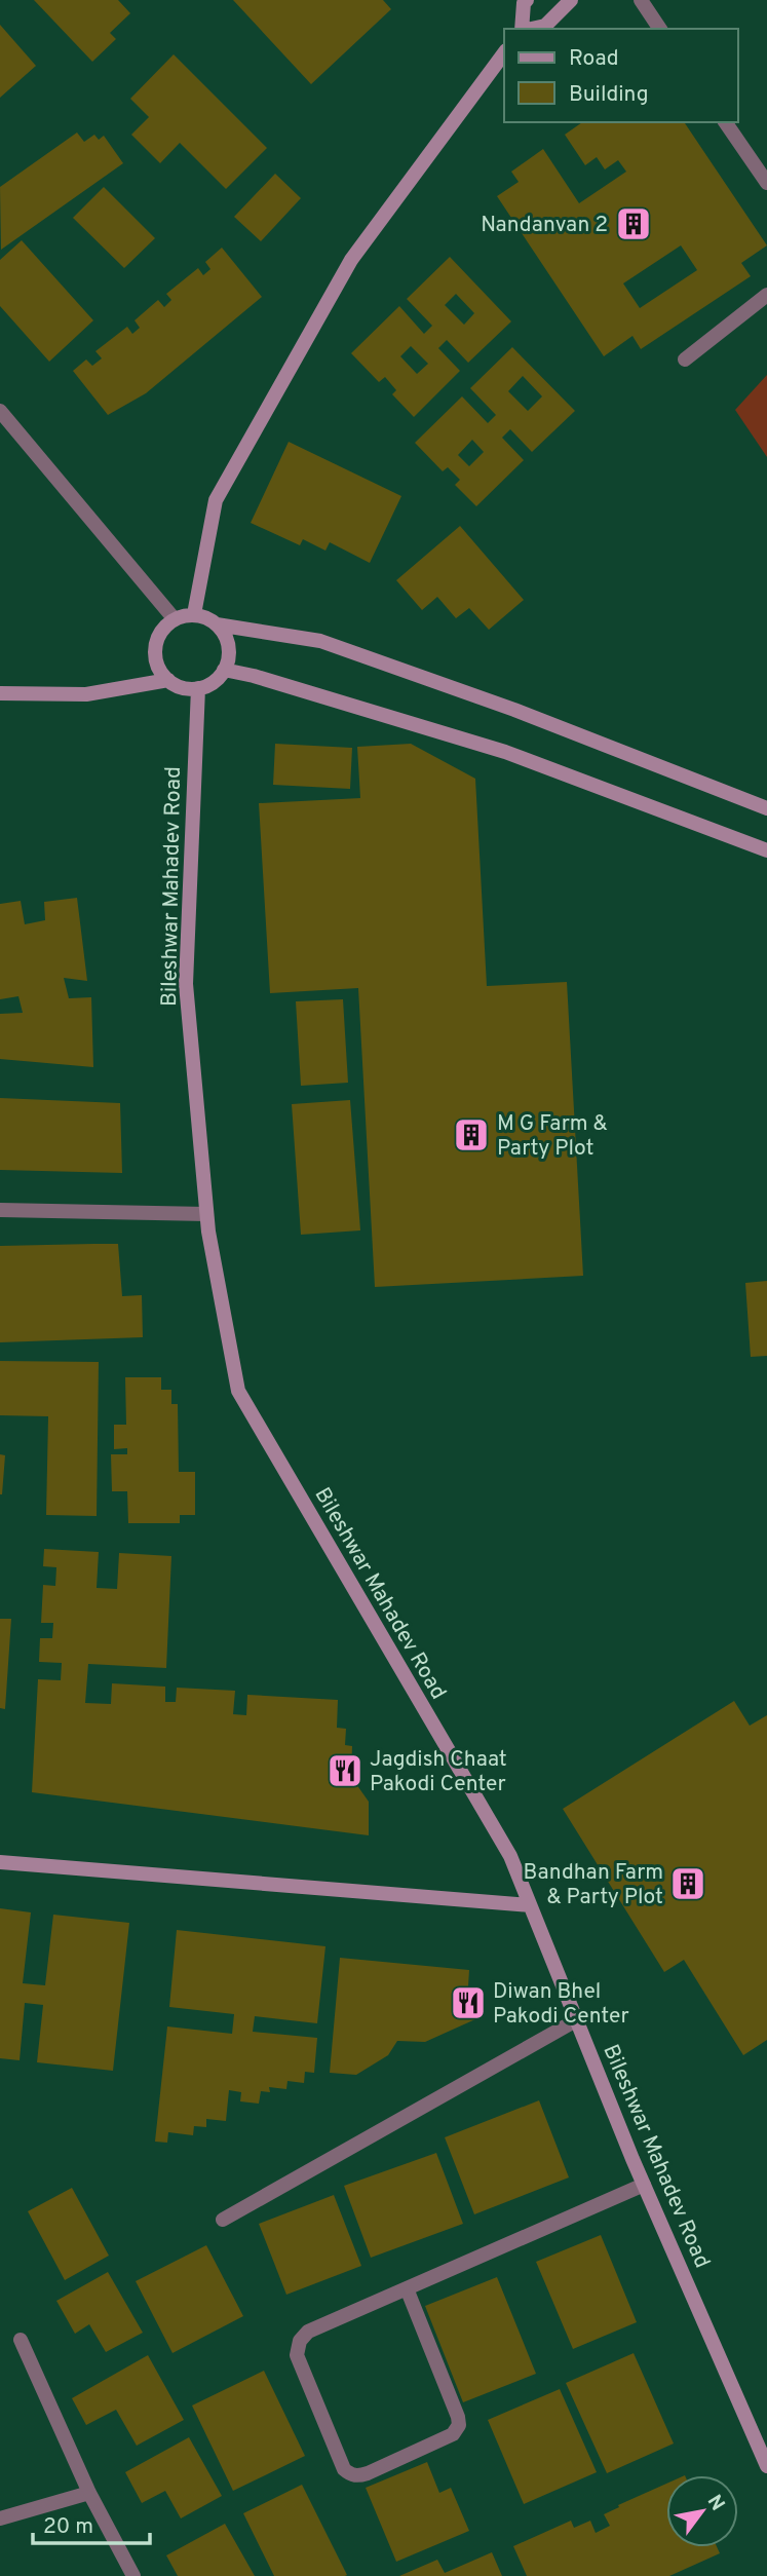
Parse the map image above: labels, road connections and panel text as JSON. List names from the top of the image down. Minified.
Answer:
{"streets":{"street":["Bileshwar Mahadev Road"]},"places":{"building":["Nandanvan 2","M G Farm & Party Plot","Bandhan Farm & Party Plot"],"restaurant":["Jagdish Chaat Pakodi Center","Diwan Bhel Pakodi Center"]},"legend":["Road","Building"],"scale_bar":"20 m","north":"top right"}
